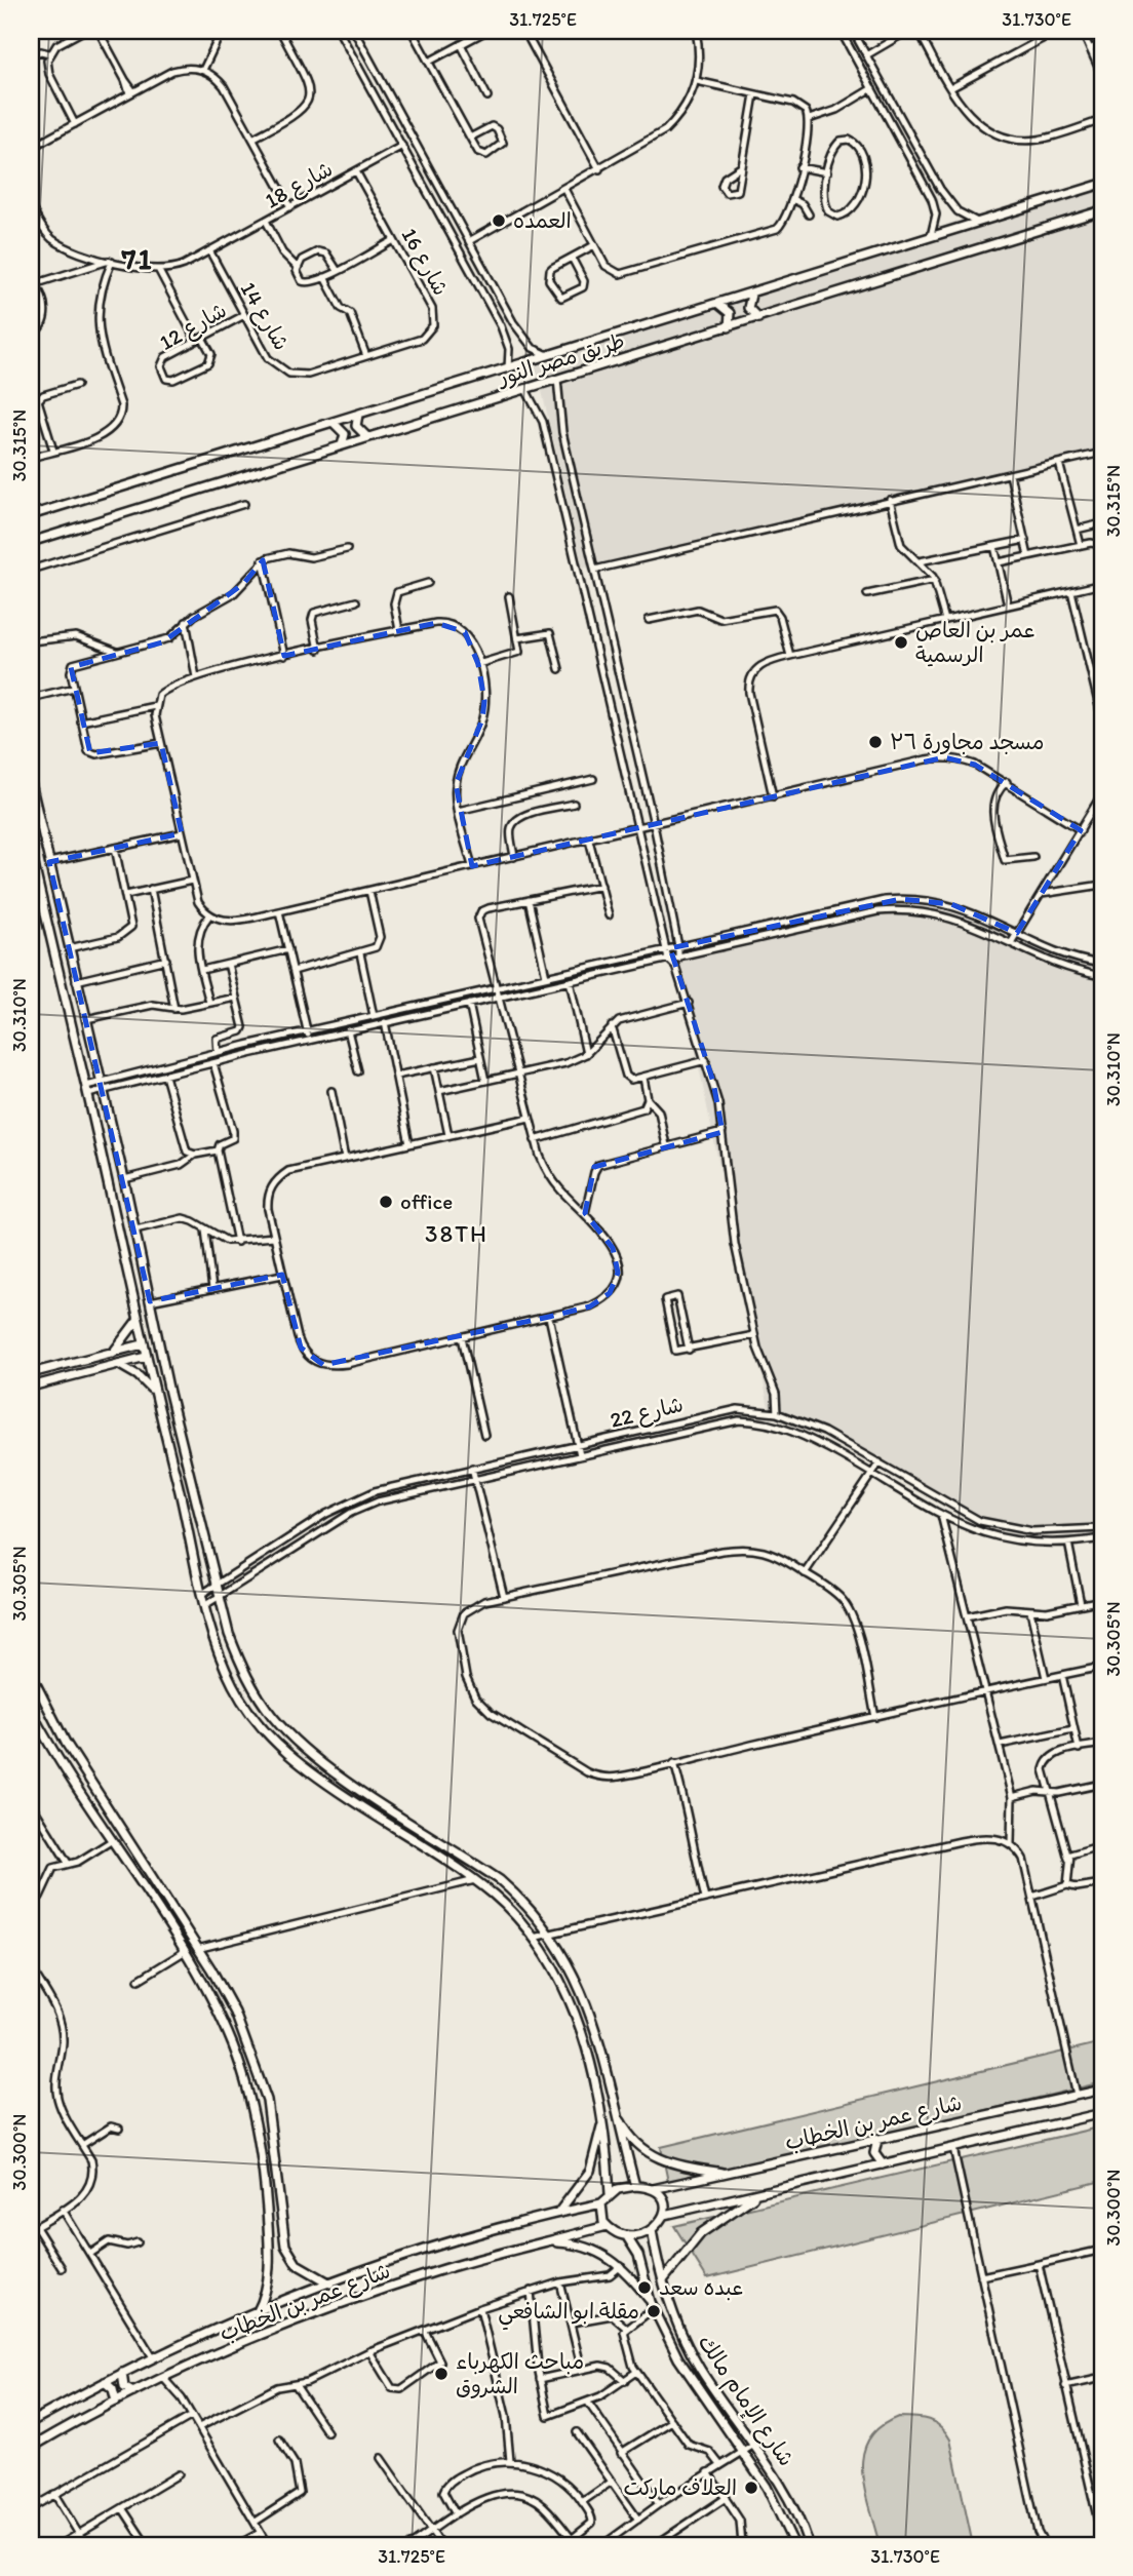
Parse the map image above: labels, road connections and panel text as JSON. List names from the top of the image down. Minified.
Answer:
{"streets":{"street":["شارع 18","شارع 16","شارع 14","شارع 12","طريق مصر النور","شارع 22","شارع عمر بن الخطاب","شارع الإمام مالك"]},"crossings":[["شارع 18","شارع 16"],["شارع 18","شارع 14"],["شارع 16","شارع 14"],["شارع 14","شارع 12"],["شارع عمر بن الخطاب","شارع الإمام مالك"]],"districts":["71","38TH"],"places":["العمده","عمر بن العاص الرسمية","مسجد مجاورة ٣٦","office","عبده سعد","مقلة ابو الشافعي","مباحث الكهرباء الشروق","العلاف ماركت"],"coordinates":["31.725°E","31.730°E","30.315°N","30.310°N","30.305°N","30.300°N"]}
